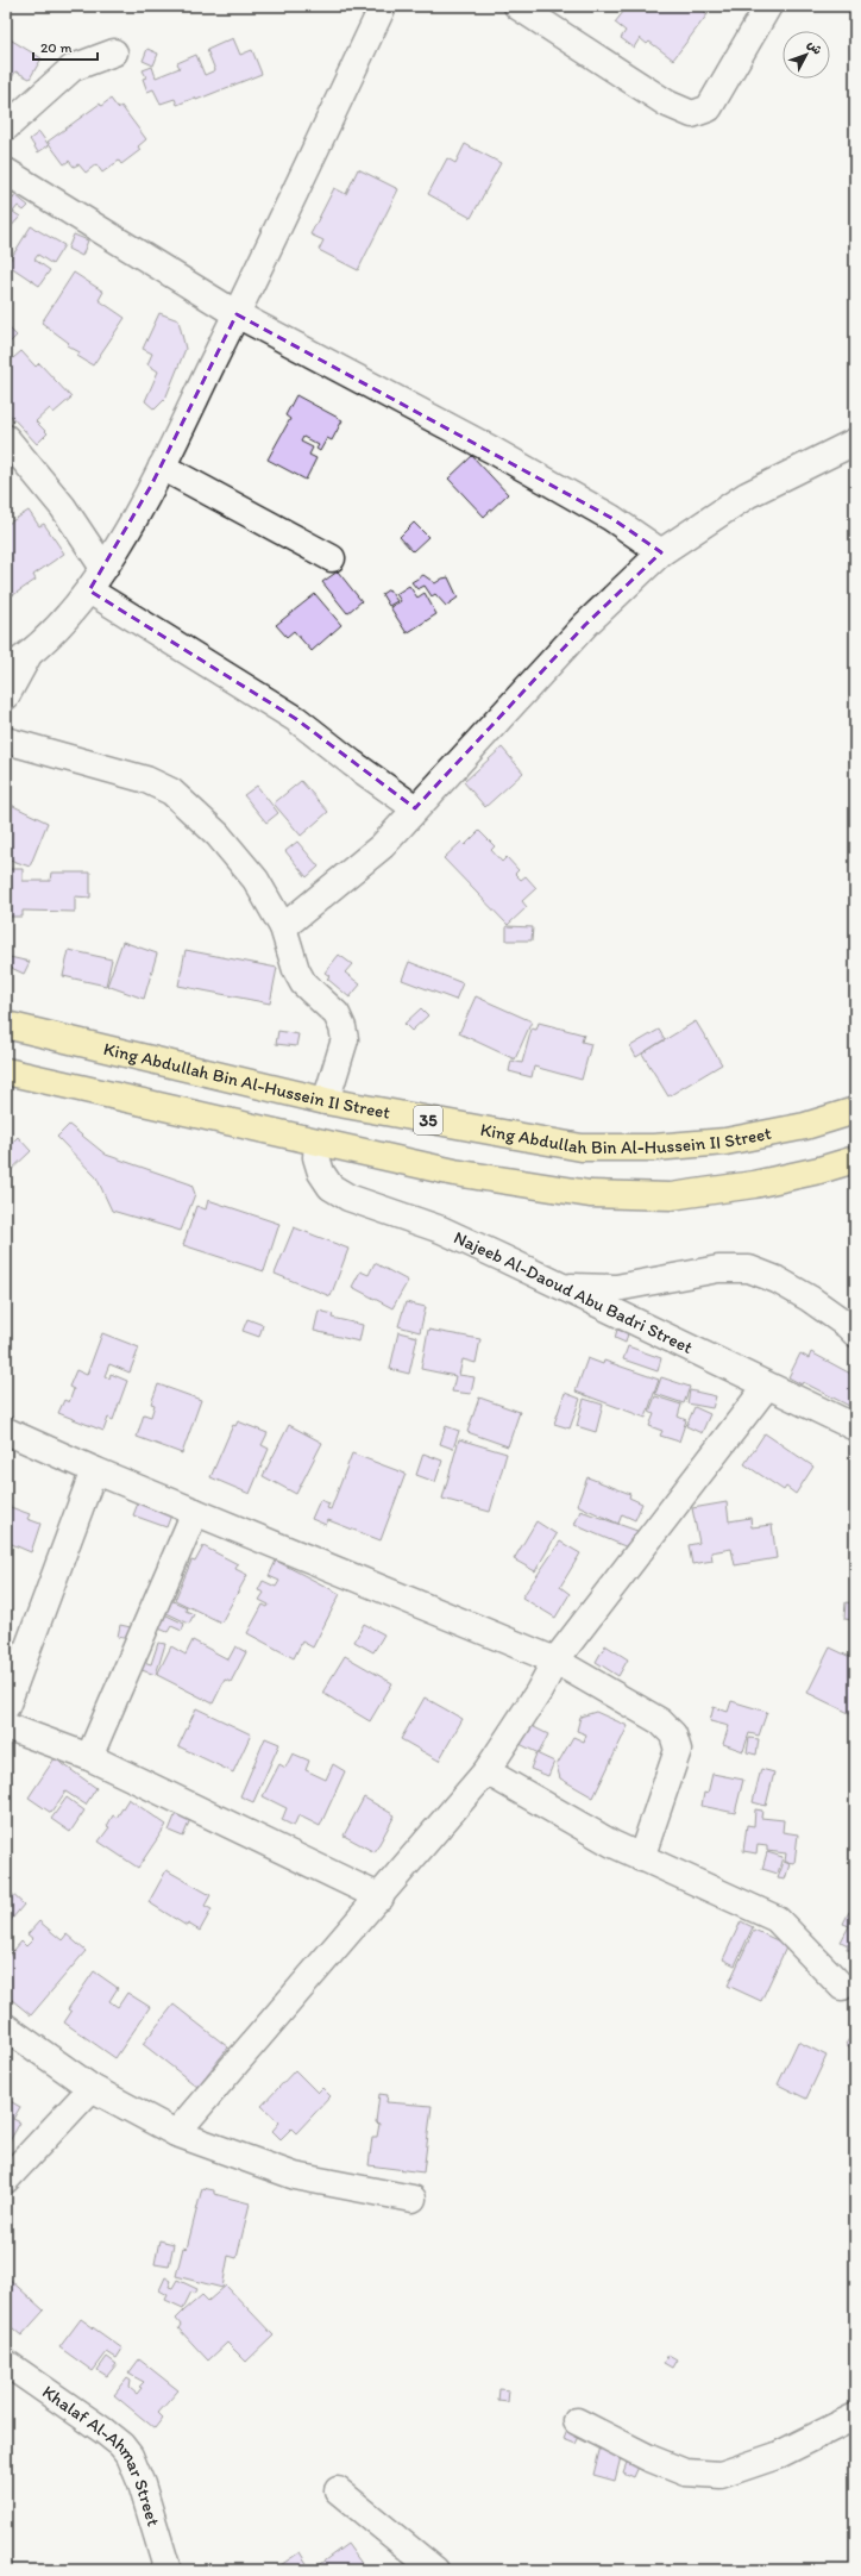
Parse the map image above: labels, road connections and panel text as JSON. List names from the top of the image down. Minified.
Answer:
{"streets":{"highway":["King Abdullah Bin Al-Hussein II Street","35"],"street":["Najeeb Al-Daoud Abu Badri Street","Khalaf Al-Ahmar Street"]},"scale_bar":"20 m","north":"top right"}
